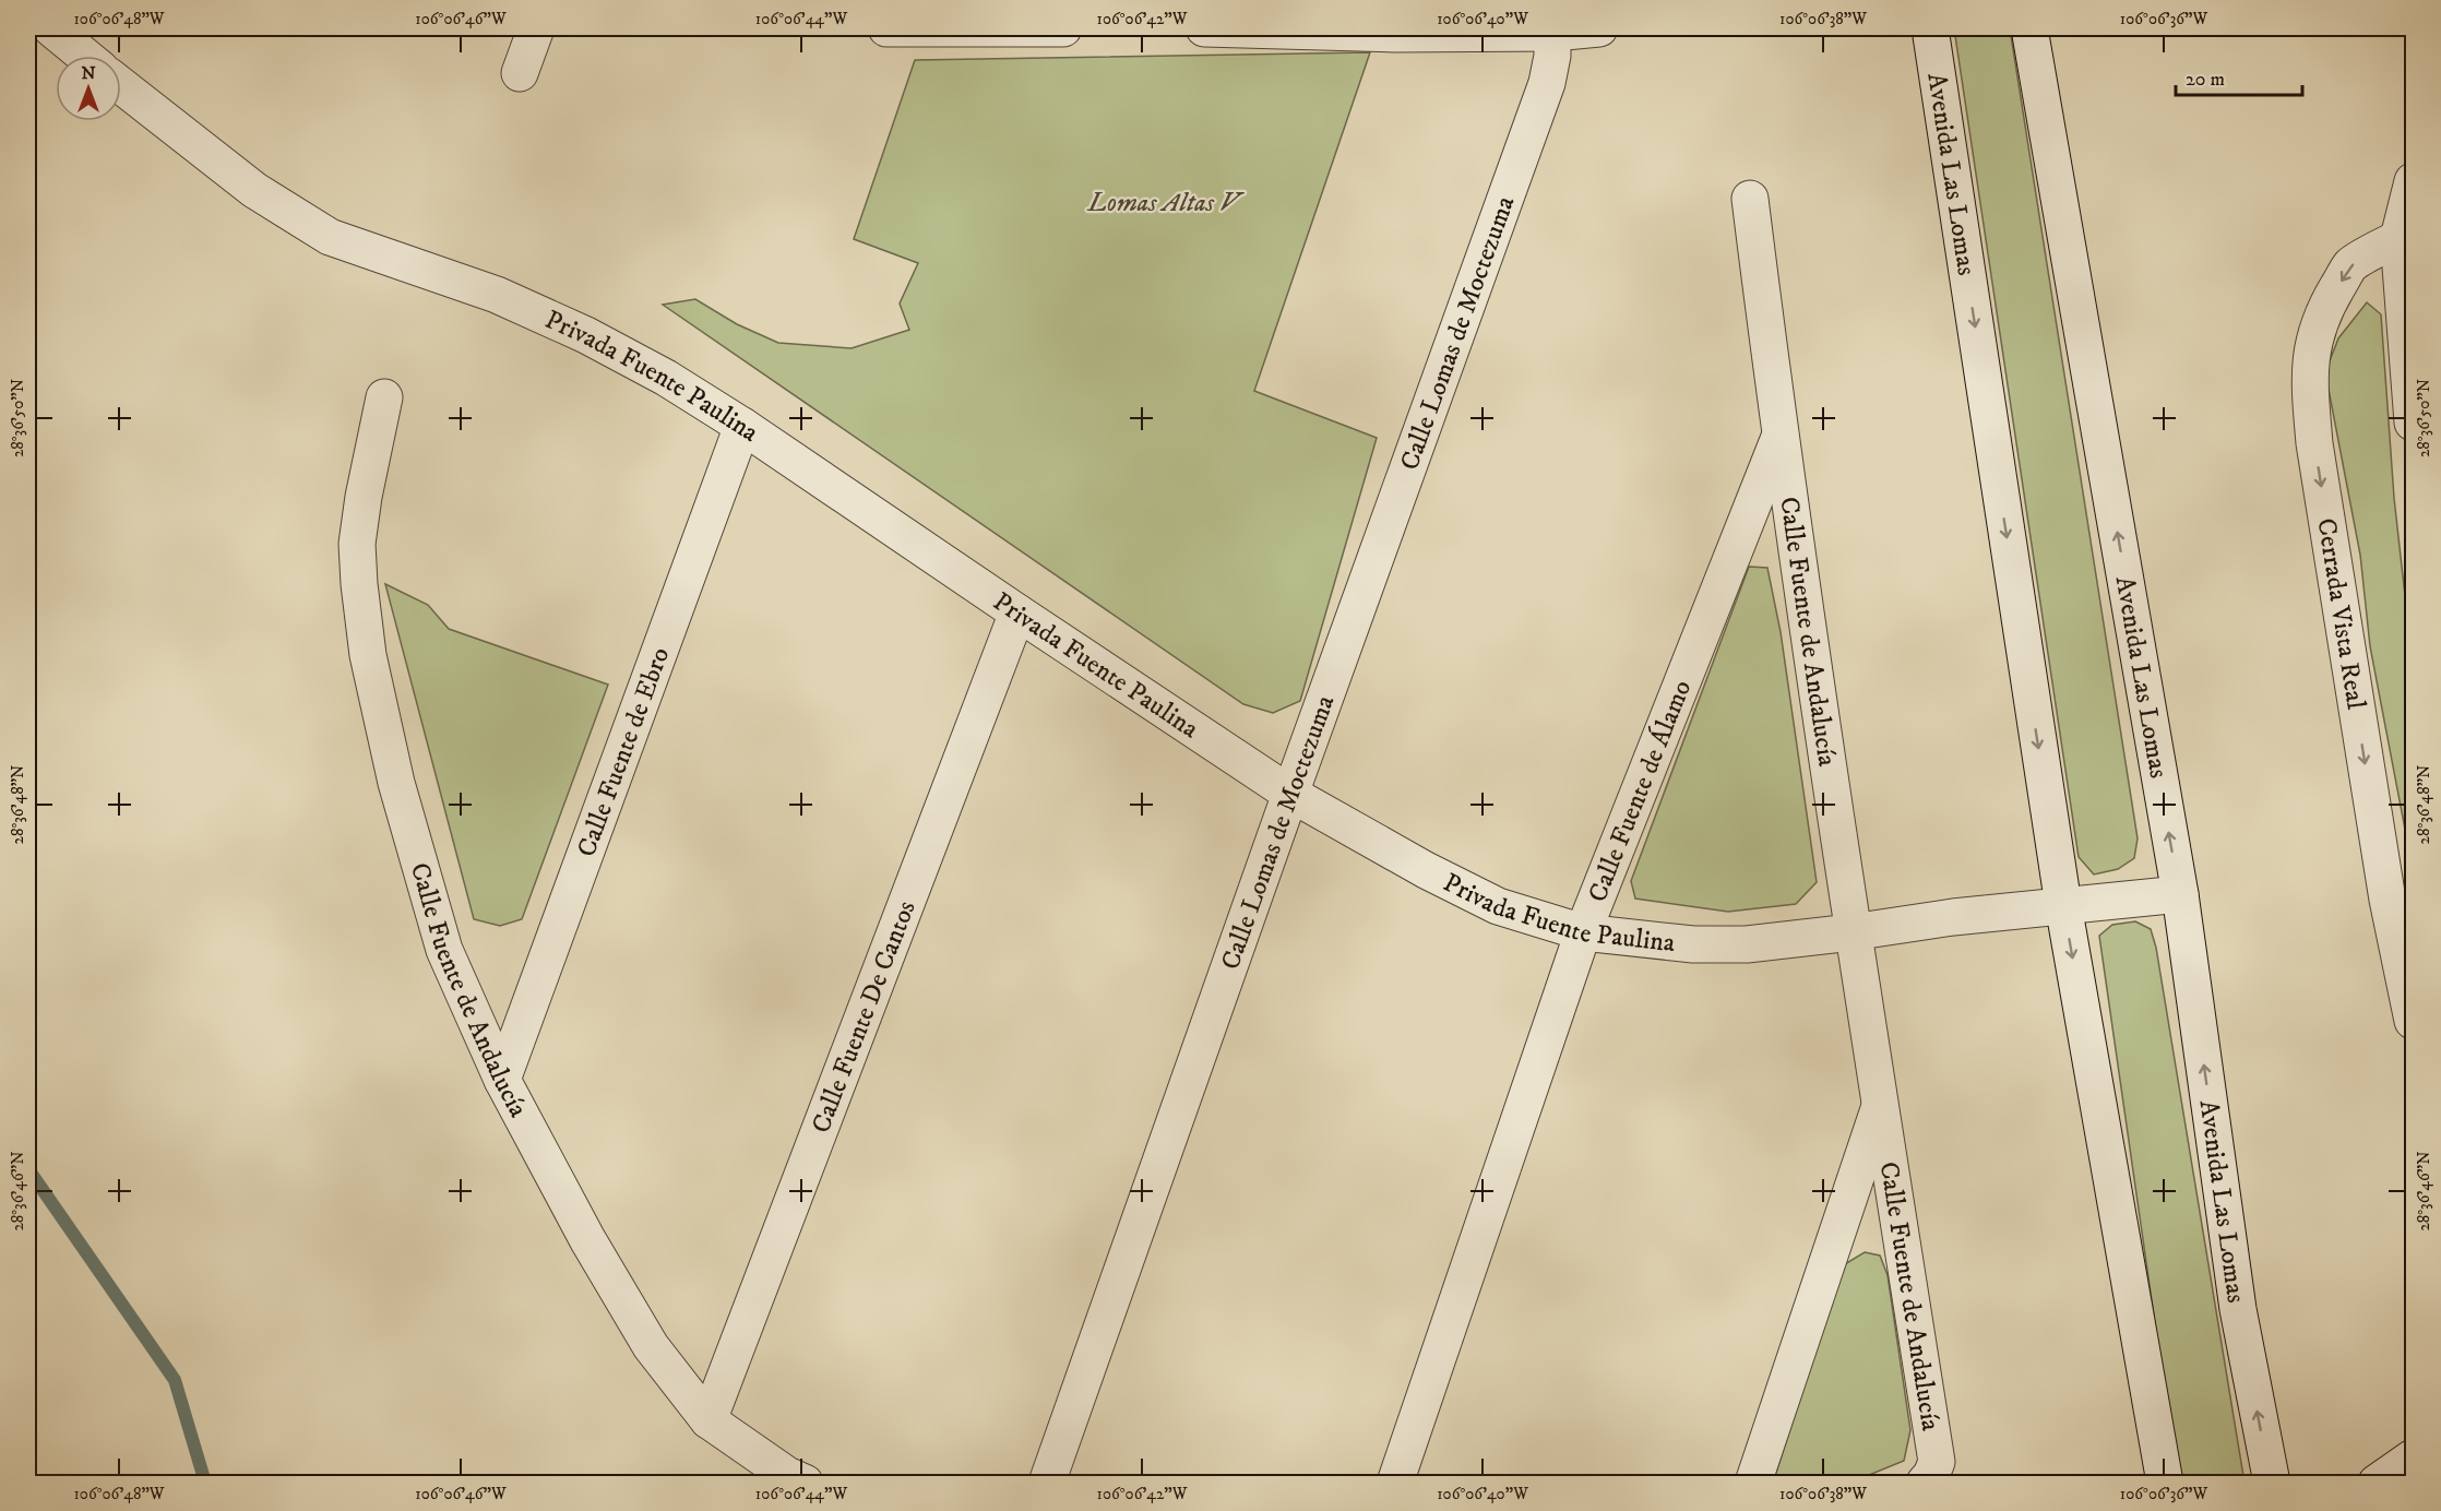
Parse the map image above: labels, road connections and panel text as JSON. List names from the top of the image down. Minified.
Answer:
{"streets":{"street":["Avenida Las Lomas","Calle Lomas de Moctezuma","Privada Fuente Paulina","Cerrada Vista Real","Calle Fuente de Andalucía","Calle Fuente de Ebro","Calle Fuente de Álamo","Calle Fuente De Cantos"]},"crossings":[["Avenida Las Lomas","Privada Fuente Paulina"],["Calle Lomas de Moctezuma","Privada Fuente Paulina"],["Privada Fuente Paulina","Calle Fuente de Andalucía"],["Privada Fuente Paulina","Calle Fuente de Ebro"],["Privada Fuente Paulina","Calle Fuente de Álamo"],["Privada Fuente Paulina","Calle Fuente De Cantos"],["Calle Fuente de Andalucía","Calle Fuente de Ebro"],["Calle Fuente de Andalucía","Calle Fuente de Álamo"],["Calle Fuente de Andalucía","Calle Fuente De Cantos"]],"one_way":["Cerrada Vista Real"],"parks":["Lomas Altas V"],"scale_bar":"20 m","north":"top","coordinates":["106°06'48\"W","106°06'46\"W","106°06'44\"W","106°06'42\"W","106°06'40\"W","106°06'38\"W","106°06'36\"W","28°36'50\"N","28°36'48\"N","28°36'46\"N"]}
